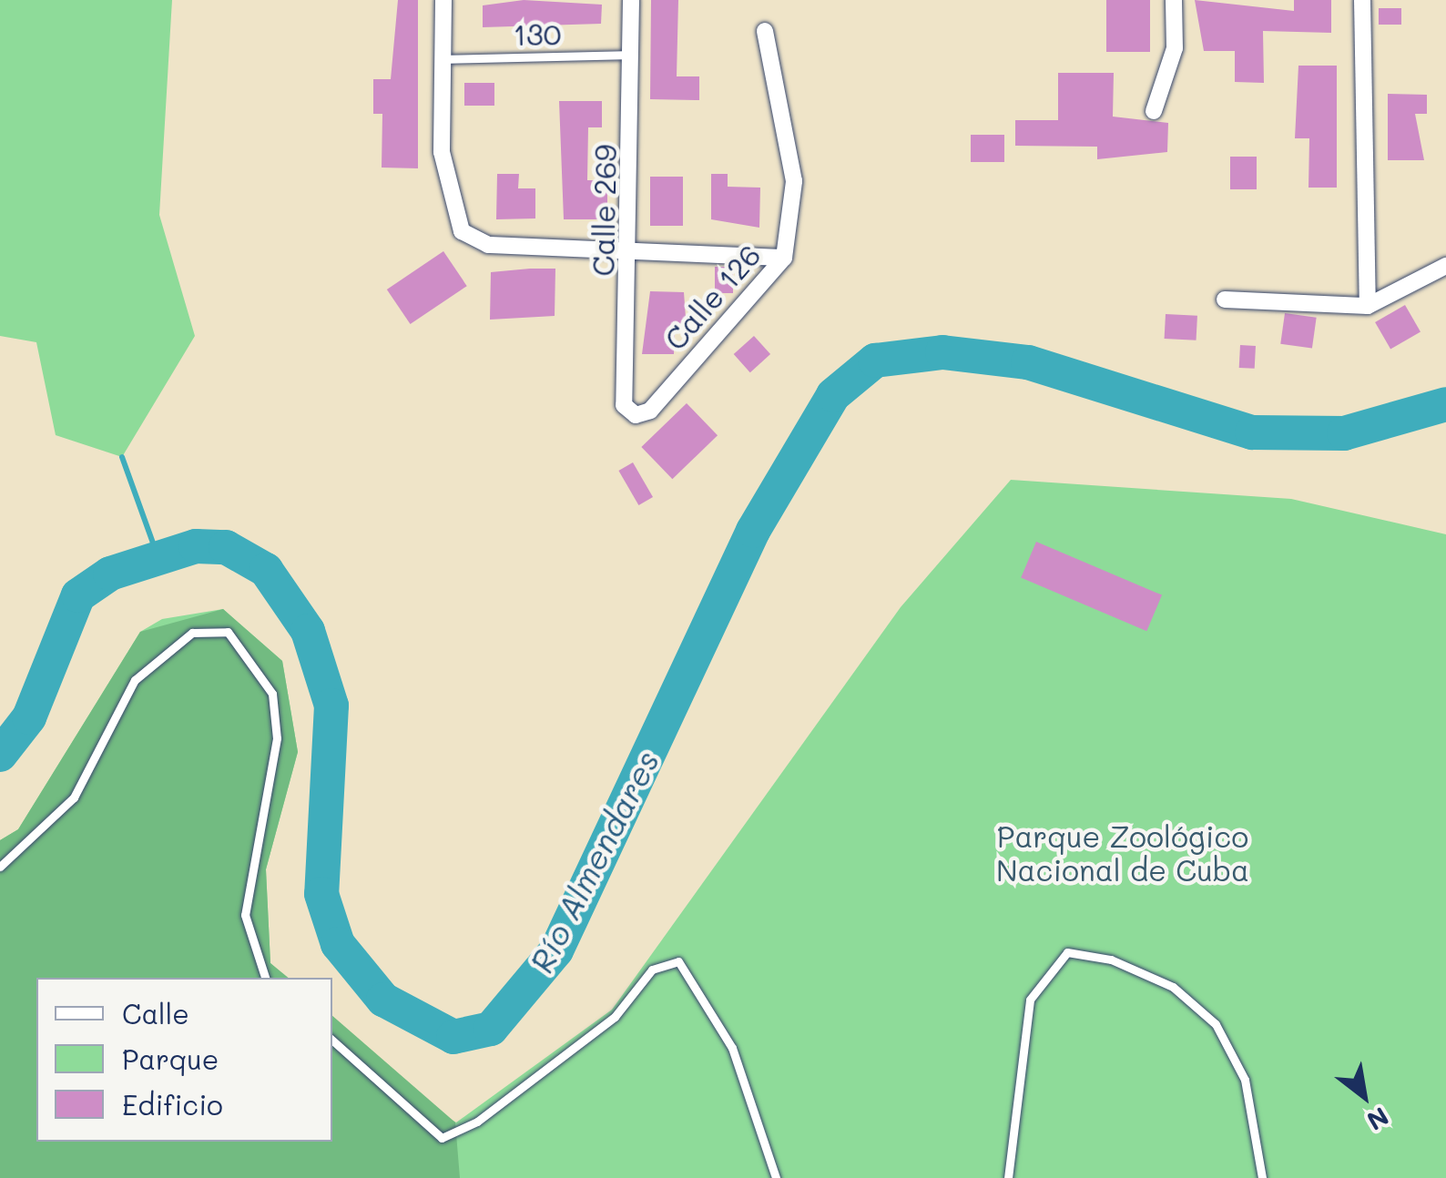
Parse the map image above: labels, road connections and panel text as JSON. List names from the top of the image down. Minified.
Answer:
{"streets":{"street":["Calle 269","Calle 126"],"lane":["130"]},"crossings":[["130","Calle 269"],["Calle 269","Calle 126"]],"water":["Río Almendares"],"parks":["Parque Zoológico Nacional de Cuba"],"legend":["Calle","Parque","Edificio"],"north":"bottom right"}
